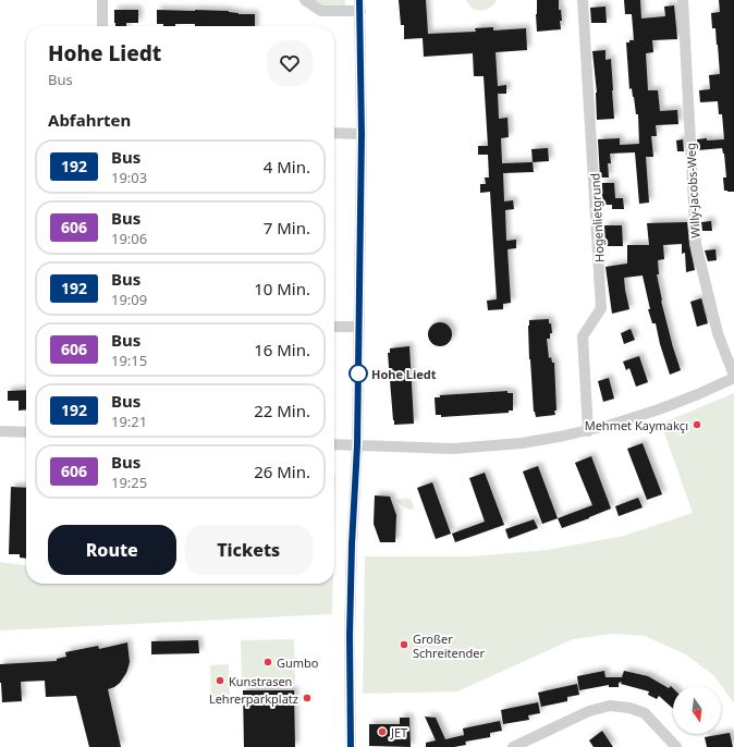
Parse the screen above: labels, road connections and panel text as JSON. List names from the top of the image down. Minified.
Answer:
{"streets":{"street":["Willy-Jacobs-Weg","Hogenlietgrund"]},"places":["Hohe Liedt","Mehmet Kaymakçı","Großer Schreitender","Gumbo","Kunstrasen","Lehrerparkplatz","JET"],"lines":["bus line 192"],"north":"bottom","page":{"heading":[["Hohe Liedt","Bus"],"Abfahrten"],"list":[{"mark":"192","name":"Bus","note":"19:03","value":"4 Min."},{"mark":"606","name":"Bus","note":"19:06","value":"7 Min."},{"mark":"192","name":"Bus","note":"19:09","value":"10 Min."},{"mark":"606","name":"Bus","note":"19:15","value":"16 Min."},{"mark":"192","name":"Bus","note":"19:21","value":"22 Min."},{"mark":"606","name":"Bus","note":"19:25","value":"26 Min."}],"buttons":["Route","Tickets"]}}
